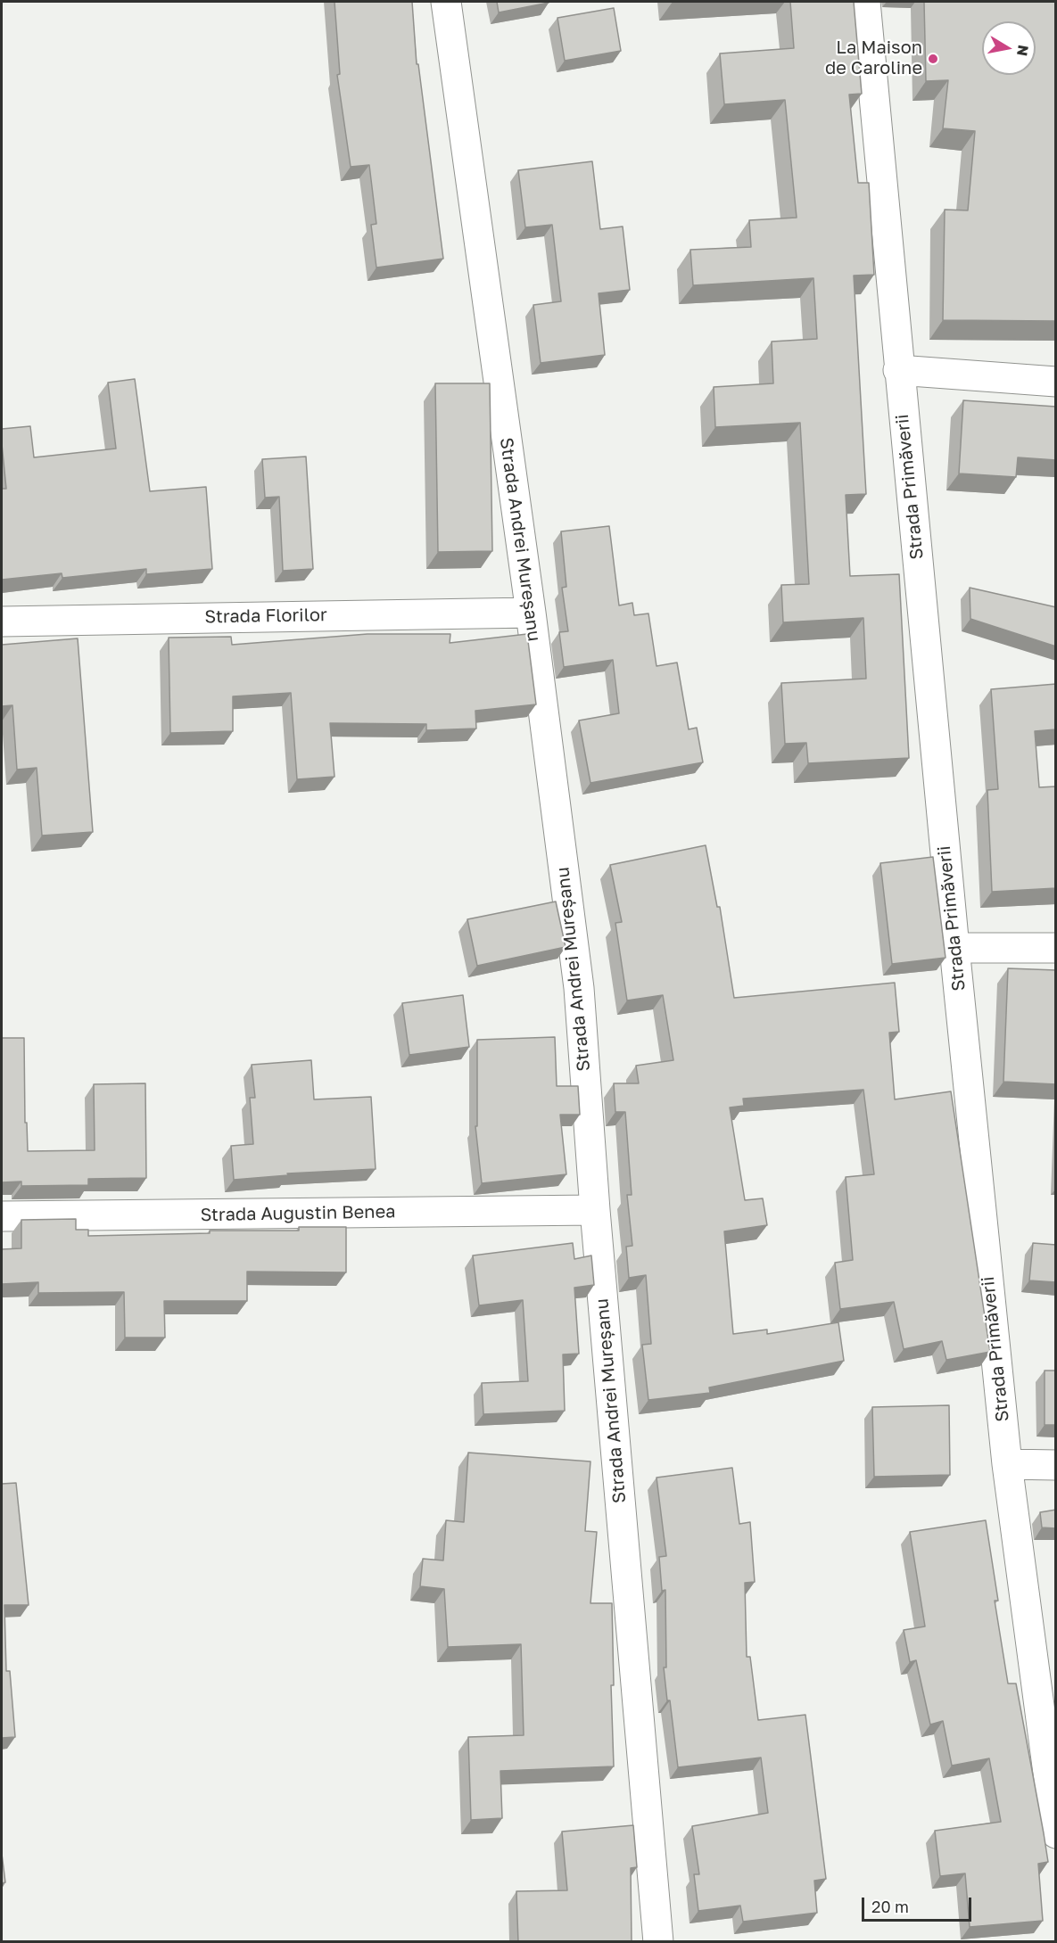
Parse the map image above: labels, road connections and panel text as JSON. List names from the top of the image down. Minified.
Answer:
{"streets":{"street":["Strada Primăverii","Strada Andrei Mureșanu","Strada Florilor","Strada Augustin Benea"]},"crossings":[["Strada Andrei Mureșanu","Strada Florilor"],["Strada Andrei Mureșanu","Strada Augustin Benea"]],"places":["La Maison de Caroline"],"scale_bar":"20 m","north":"right"}
